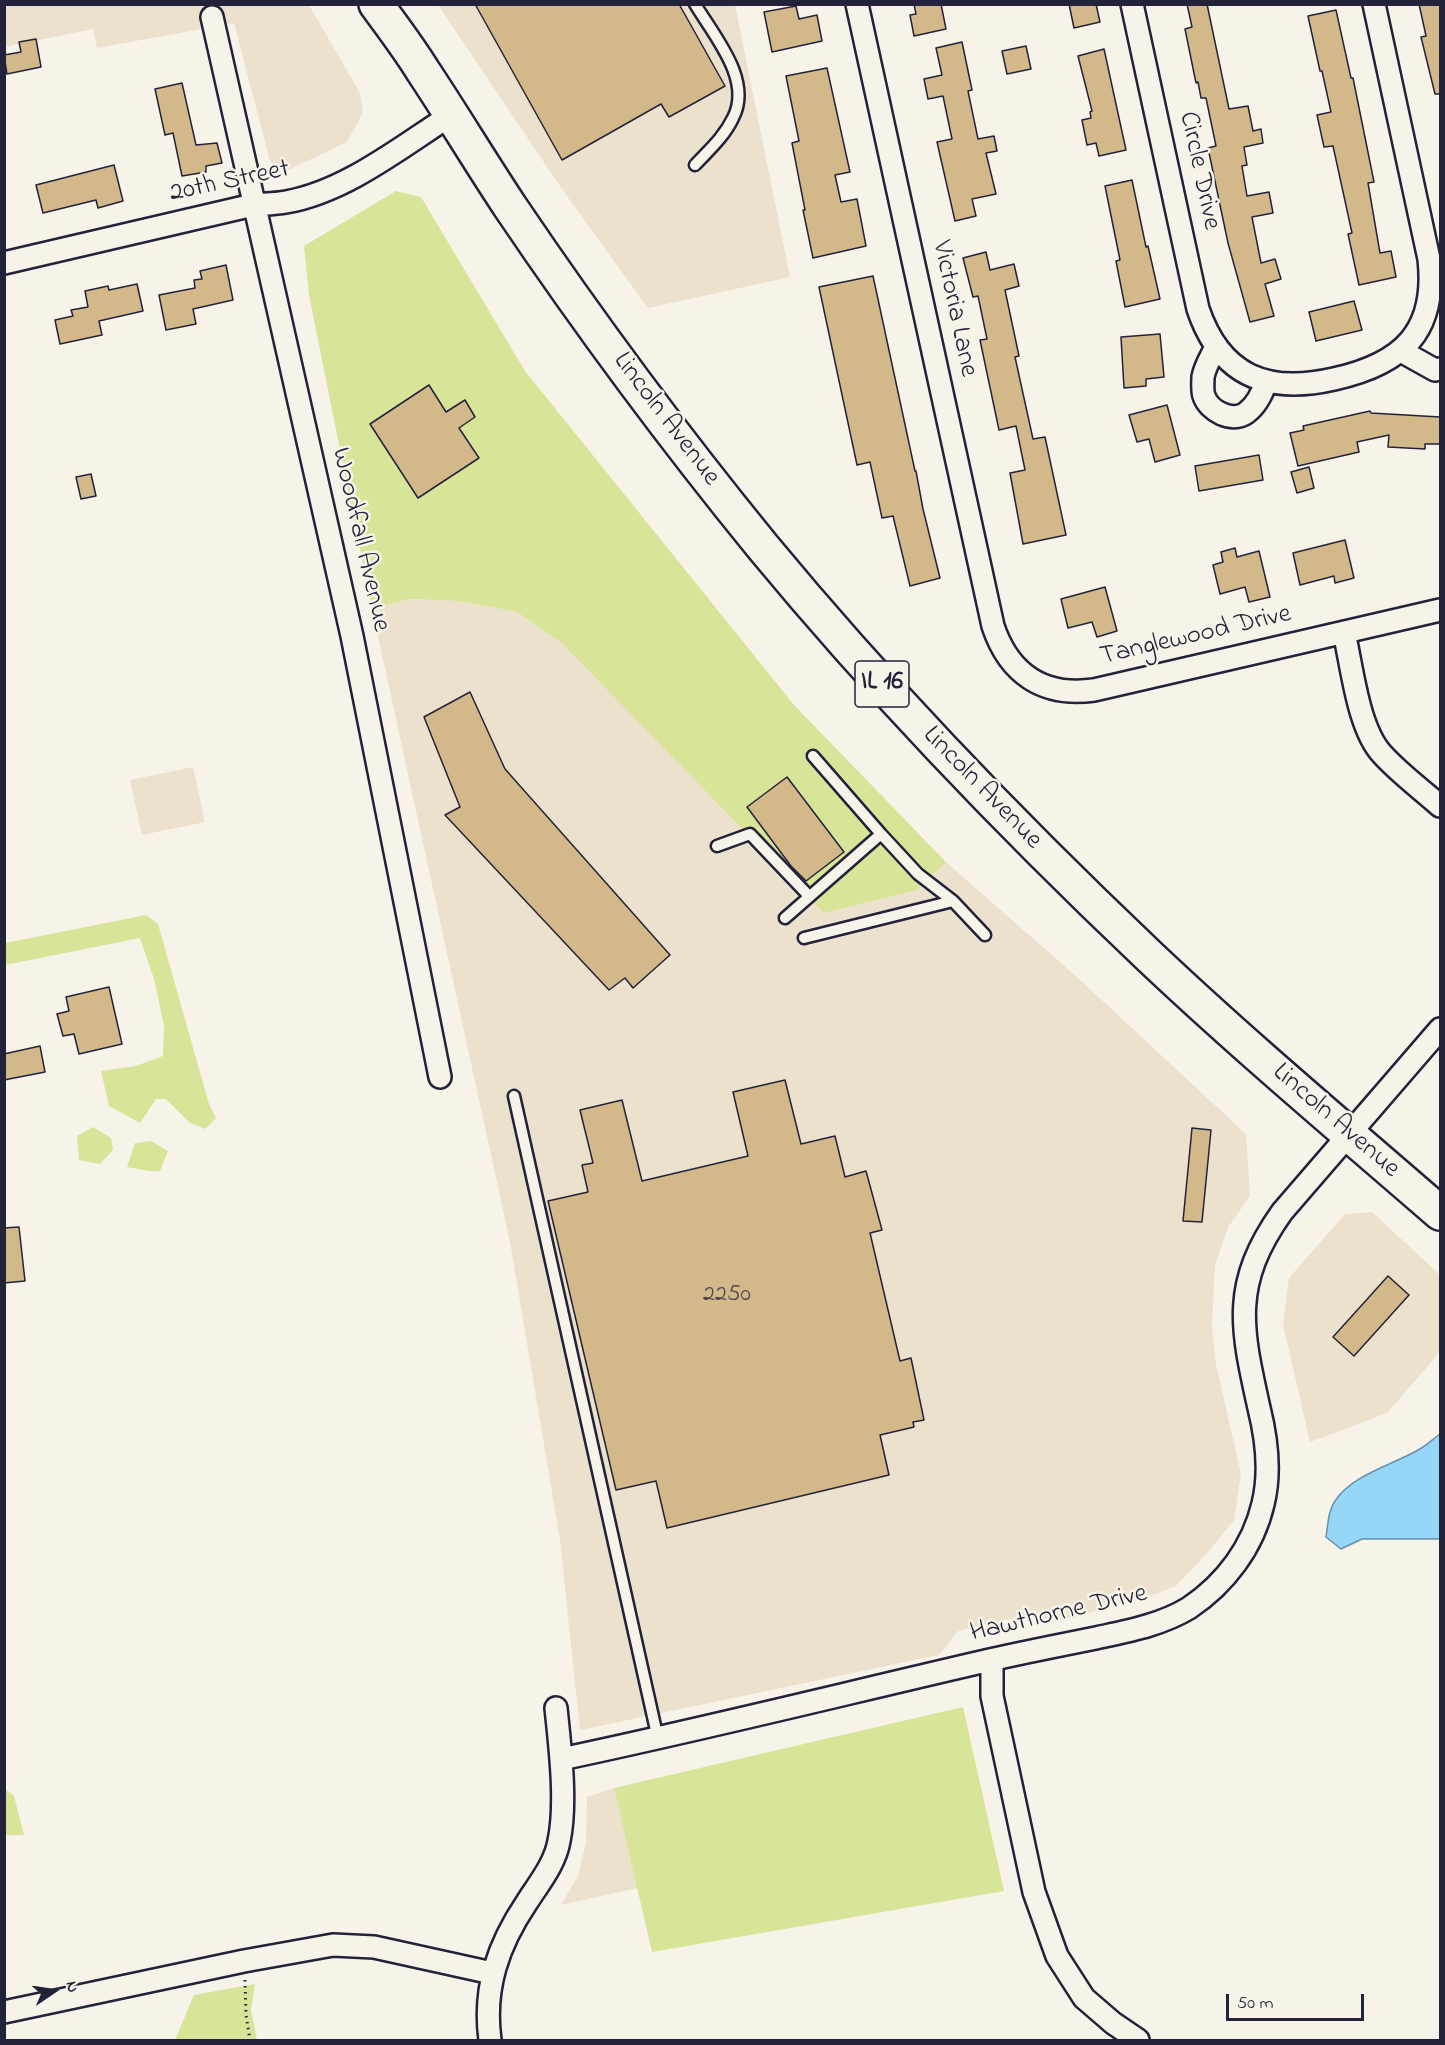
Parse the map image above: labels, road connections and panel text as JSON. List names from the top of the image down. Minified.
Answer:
{"streets":{"main road":["Lincoln Avenue","IL 16"],"street":["Circle Drive","20th Street","Victoria Lane","Woodfall Avenue","Tanglewood Drive","Hawthorne Drive"]},"crossings":[["20th Street","Lincoln Avenue"],["20th Street","Woodfall Avenue"],["Victoria Lane","Tanglewood Drive"],["Lincoln Avenue","Hawthorne Drive"]],"house_numbers":["2250"],"scale_bar":"50 m","north":"right"}
